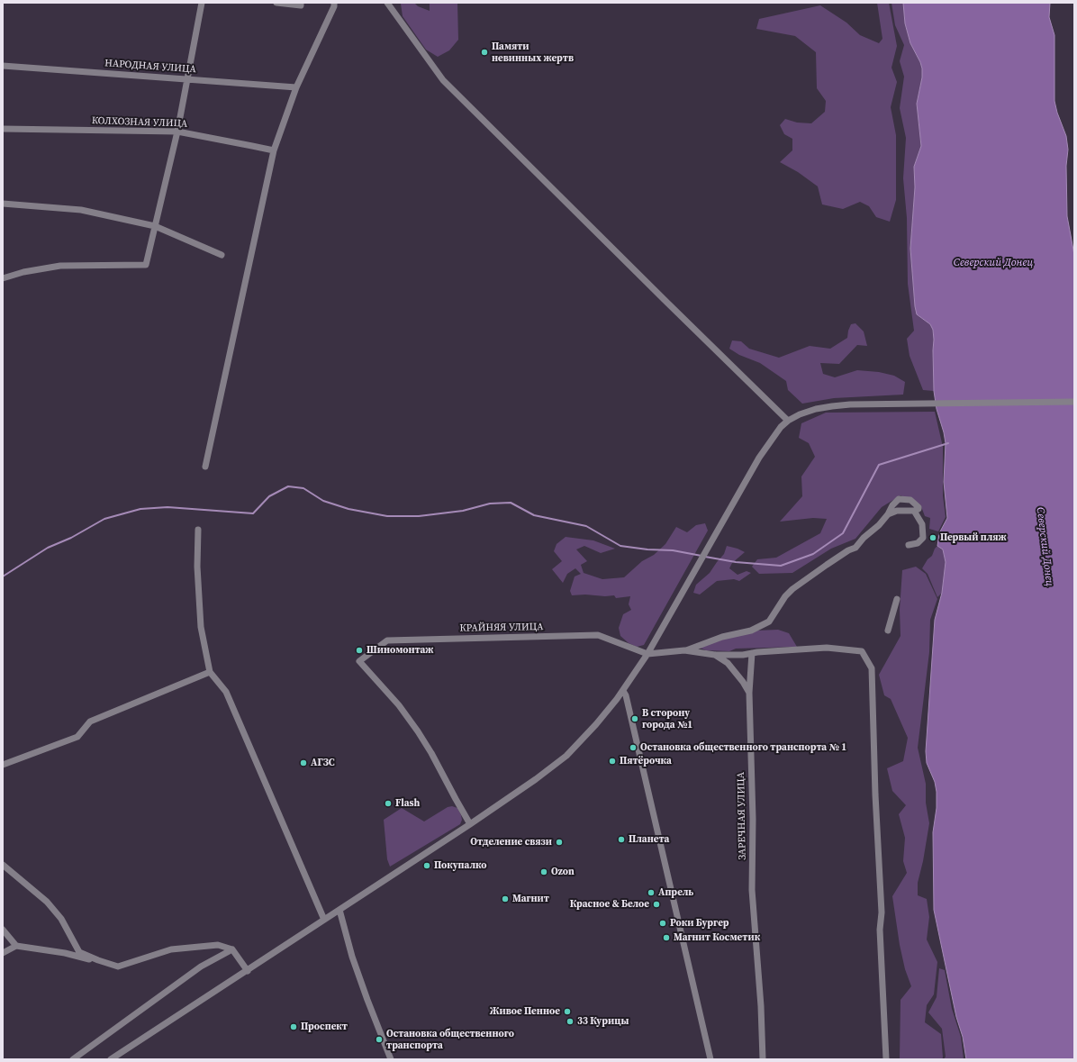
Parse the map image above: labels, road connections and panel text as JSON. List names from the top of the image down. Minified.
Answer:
{"streets":{"street":["НАРОДНАЯ УЛИЦА","КОЛХОЗНАЯ УЛИЦА","КРАЙНЯЯ УЛИЦА","ЗАРЕЧНАЯ УЛИЦА"]},"water":["Северский Донец"],"places":["Памяти невинных жертв","Первый пляж","Шиномонтаж","В сторону города №1","Остановка общественного транспорта № 1","Пятёрочка","АГЗС","Flash","Планета","Отделение связи","Покупалко","Ozon","Апрель","Магнит","Красное & Белое","Роки Бургер","Магнит Косметик","Живое Пенное","33 Курицы","Проспект","Остановка общественного транспорта"]}
